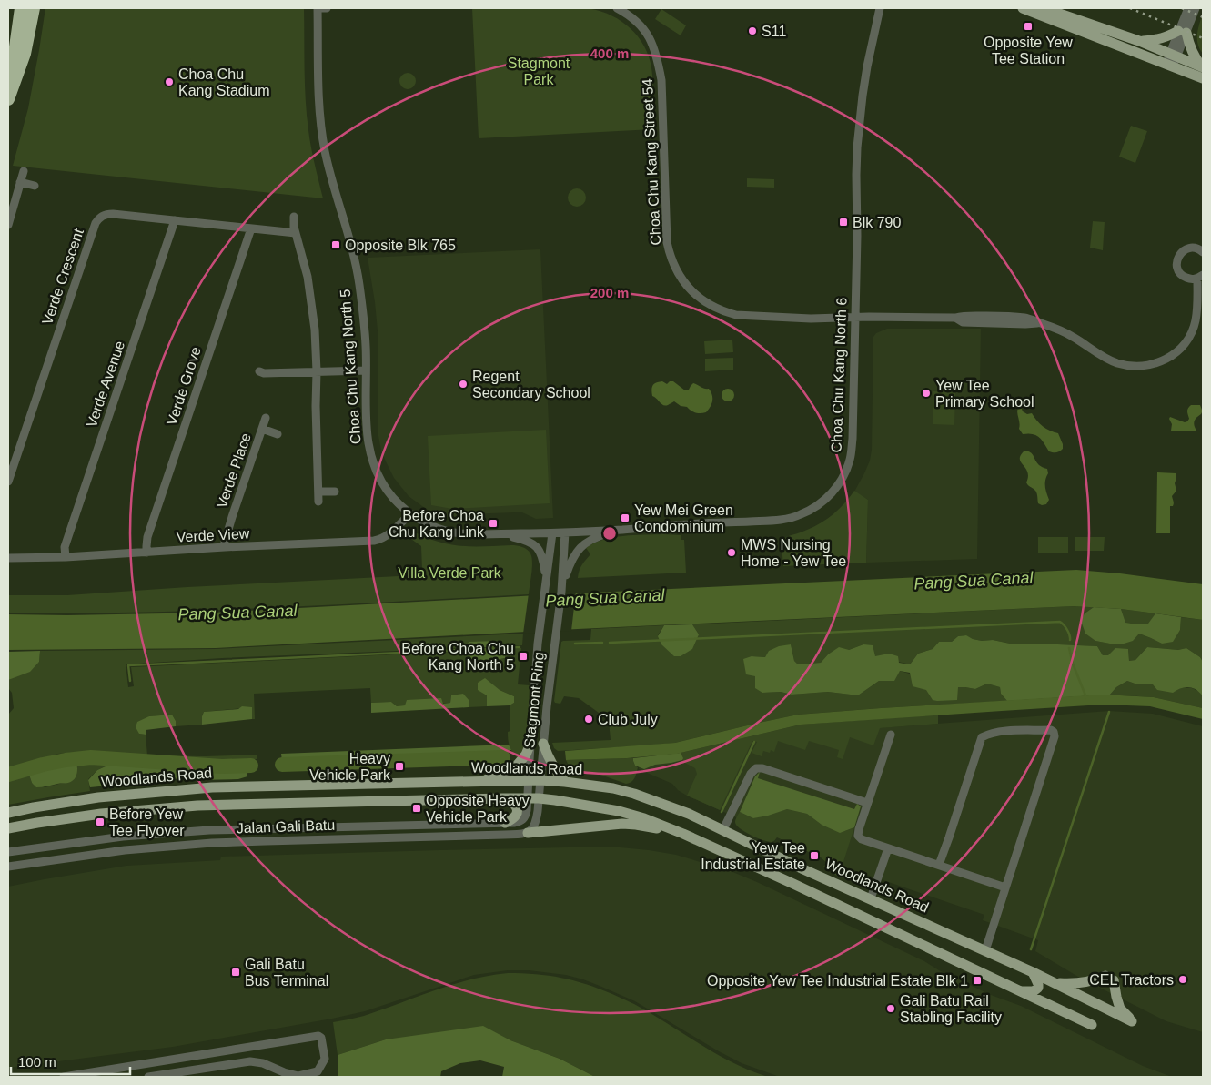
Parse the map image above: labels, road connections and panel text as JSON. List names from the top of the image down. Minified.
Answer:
{"streets":{"main road":["Woodlands Road"],"street":["Choa Chu Kang Street 54","Verde Crescent","Choa Chu Kang North 5","Choa Chu Kang North 6","Verde Avenue","Verde Grove","Verde Place","Verde View","Stagmont Ring","Jalan Gali Batu"]},"crossings":[["Choa Chu Kang Street 54","Choa Chu Kang North 6"],["Verde Crescent","Verde Avenue"],["Verde Crescent","Verde Grove"],["Choa Chu Kang North 5","Choa Chu Kang North 6"],["Choa Chu Kang North 5","Verde View"],["Choa Chu Kang North 5","Stagmont Ring"],["Choa Chu Kang North 6","Stagmont Ring"],["Verde Avenue","Verde View"],["Verde Grove","Verde View"],["Verde Place","Verde View"],["Stagmont Ring","Woodlands Road"],["Stagmont Ring","Jalan Gali Batu"],["Woodlands Road","Jalan Gali Batu"]],"water":["Pang Sua Canal"],"parks":["Stagmont Park","Villa Verde Park"],"places":{"transit":["Opposite Yew Tee Station","Blk 790","Opposite Blk 765","Yew Mei Green Condominium","Before Choa Chu Kang Link","Before Choa Chu Kang North 5","Heavy Vehicle Park","Opposite Heavy Vehicle Park","Before Yew Tee Flyover","Yew Tee Industrial Estate","Gali Batu Bus Terminal","Opposite Yew Tee Industrial Estate Blk 1"],"other":["S11","Choa Chu Kang Stadium","Regent Secondary School","Yew Tee Primary School","MWS Nursing Home - Yew Tee","Club July","CEL Tractors","Gali Batu Rail Stabling Facility"]},"scale_bar":"100 m","rings":["400 m","200 m"]}
